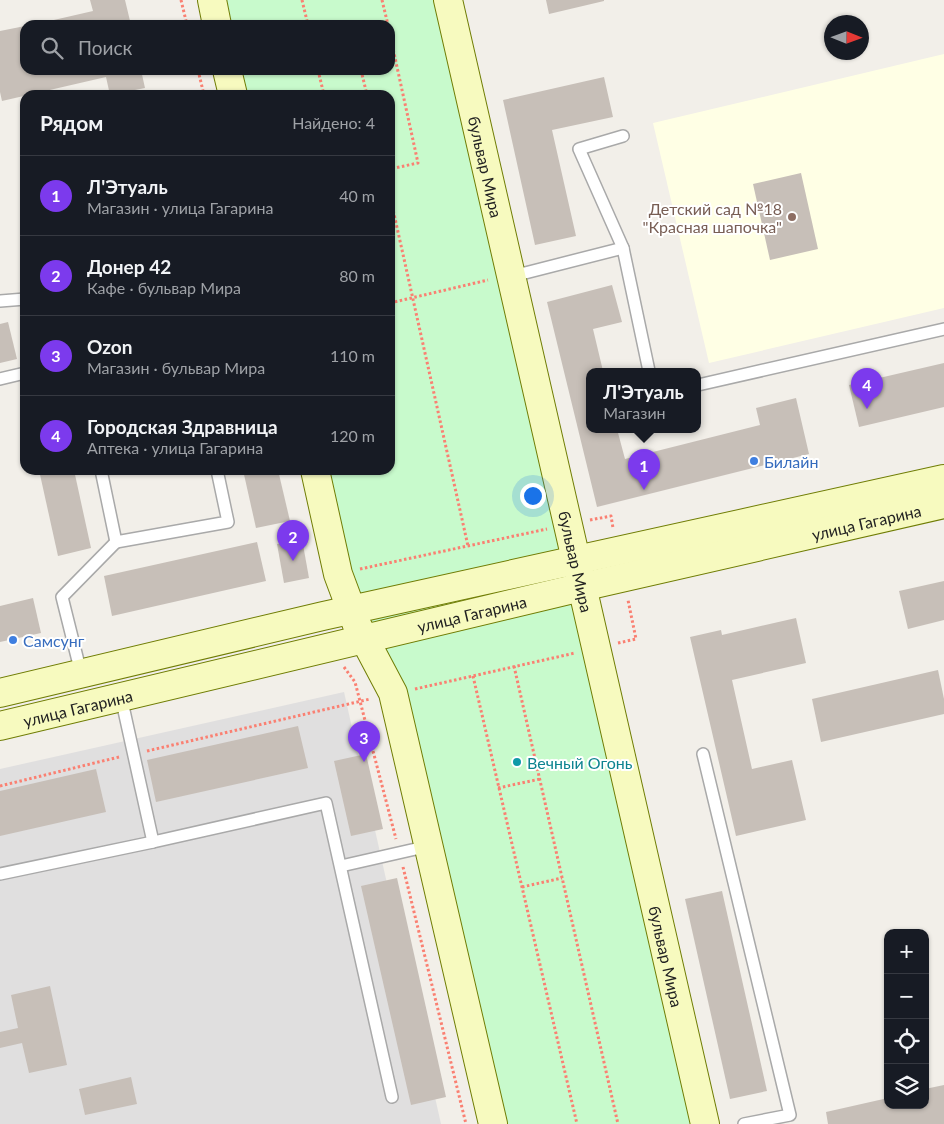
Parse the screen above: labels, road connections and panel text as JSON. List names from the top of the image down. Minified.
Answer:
{"streets":{"main road":["бульвар Мира","улица Гагарина"]},"crossings":[["бульвар Мира","улица Гагарина"]],"places":["Детский сад №18 \"Красная шапочка\"","Билайн","Самсунг","Вечный Огонь"],"north":"right","page":{"search":"Поиск","heading":["Рядом","Найдено: 4"],"list":[{"mark":"1","name":"Л'Этуаль","note":"Магазин · улица Гагарина","value":"40 m"},{"mark":"2","name":"Донер 42","note":"Кафе · бульвар Мира","value":"80 m"},{"mark":"3","name":"Ozon","note":"Магазин · бульвар Мира","value":"110 m"},{"mark":"4","name":"Городская Здравница","note":"Аптека · улица Гагарина","value":"120 m"}],"popup":["Л'Этуаль","Магазин"],"pins":["4","1","2","3"],"map_buttons":["+","−"]}}
